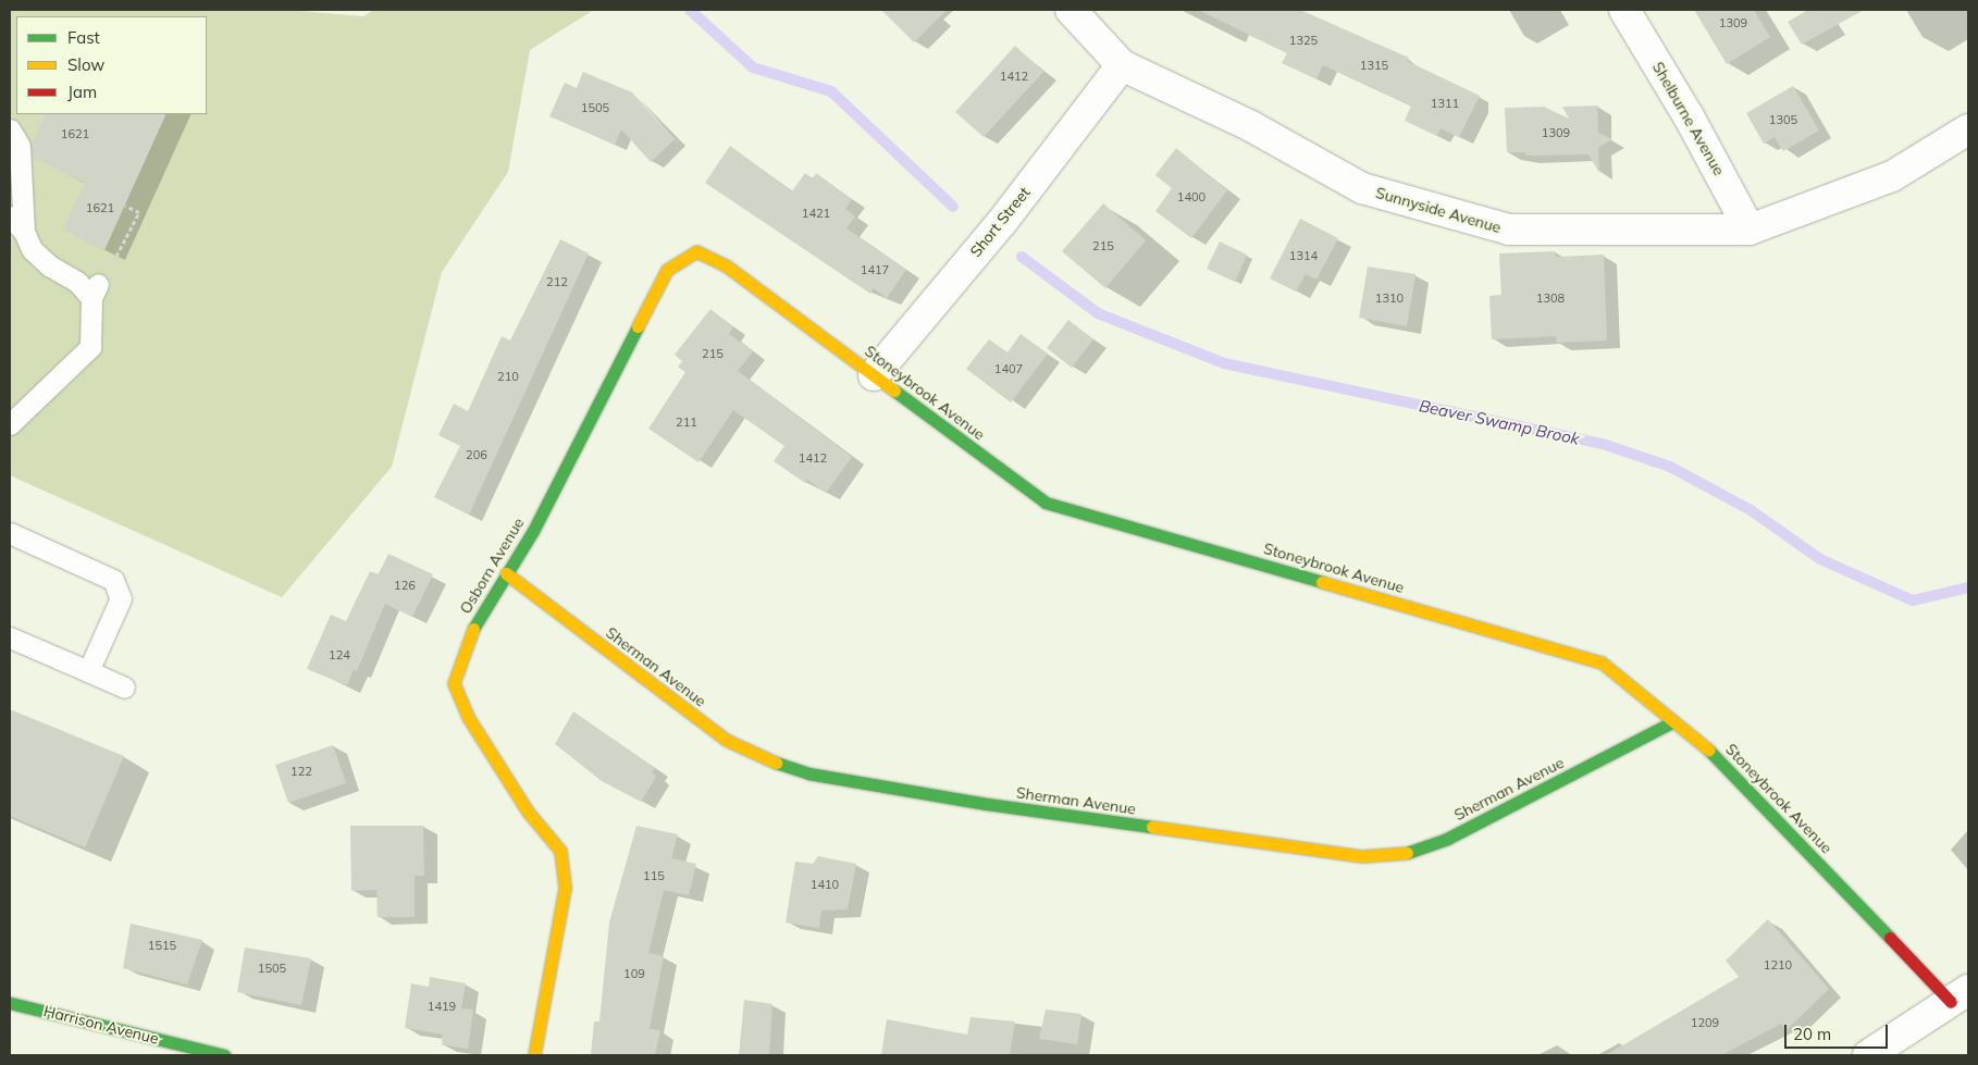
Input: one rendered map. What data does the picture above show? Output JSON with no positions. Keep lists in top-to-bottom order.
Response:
{
  "streets": {
    "street": [
      "Shelburne Avenue",
      "Sunnyside Avenue",
      "Short Street",
      "Stoneybrook Avenue",
      "Osborn Avenue",
      "Sherman Avenue",
      "Harrison Avenue"
    ]
  },
  "crossings": [
    ["Shelburne Avenue", "Sunnyside Avenue"],
    ["Sunnyside Avenue", "Short Street"],
    ["Short Street", "Stoneybrook Avenue"],
    ["Stoneybrook Avenue", "Osborn Avenue"],
    ["Stoneybrook Avenue", "Sherman Avenue"],
    ["Osborn Avenue", "Sherman Avenue"]
  ],
  "water": ["Beaver Swamp Brook"],
  "house_numbers": [
    "1309",
    "1325",
    "1315",
    "1412",
    "1311",
    "1505",
    "1305",
    "1309",
    "1621",
    "1400",
    "1621",
    "1421",
    "215",
    "1314",
    "1417",
    "212",
    "1310",
    "1308",
    "215",
    "1407",
    "210",
    "211",
    "206",
    "1412",
    "126",
    "124",
    "122",
    "115",
    "1410",
    "1515",
    "1210",
    "1505",
    "109",
    "1419",
    "1209"
  ],
  "legend": ["Fast", "Slow", "Jam"],
  "scale_bar": "20 m"
}
